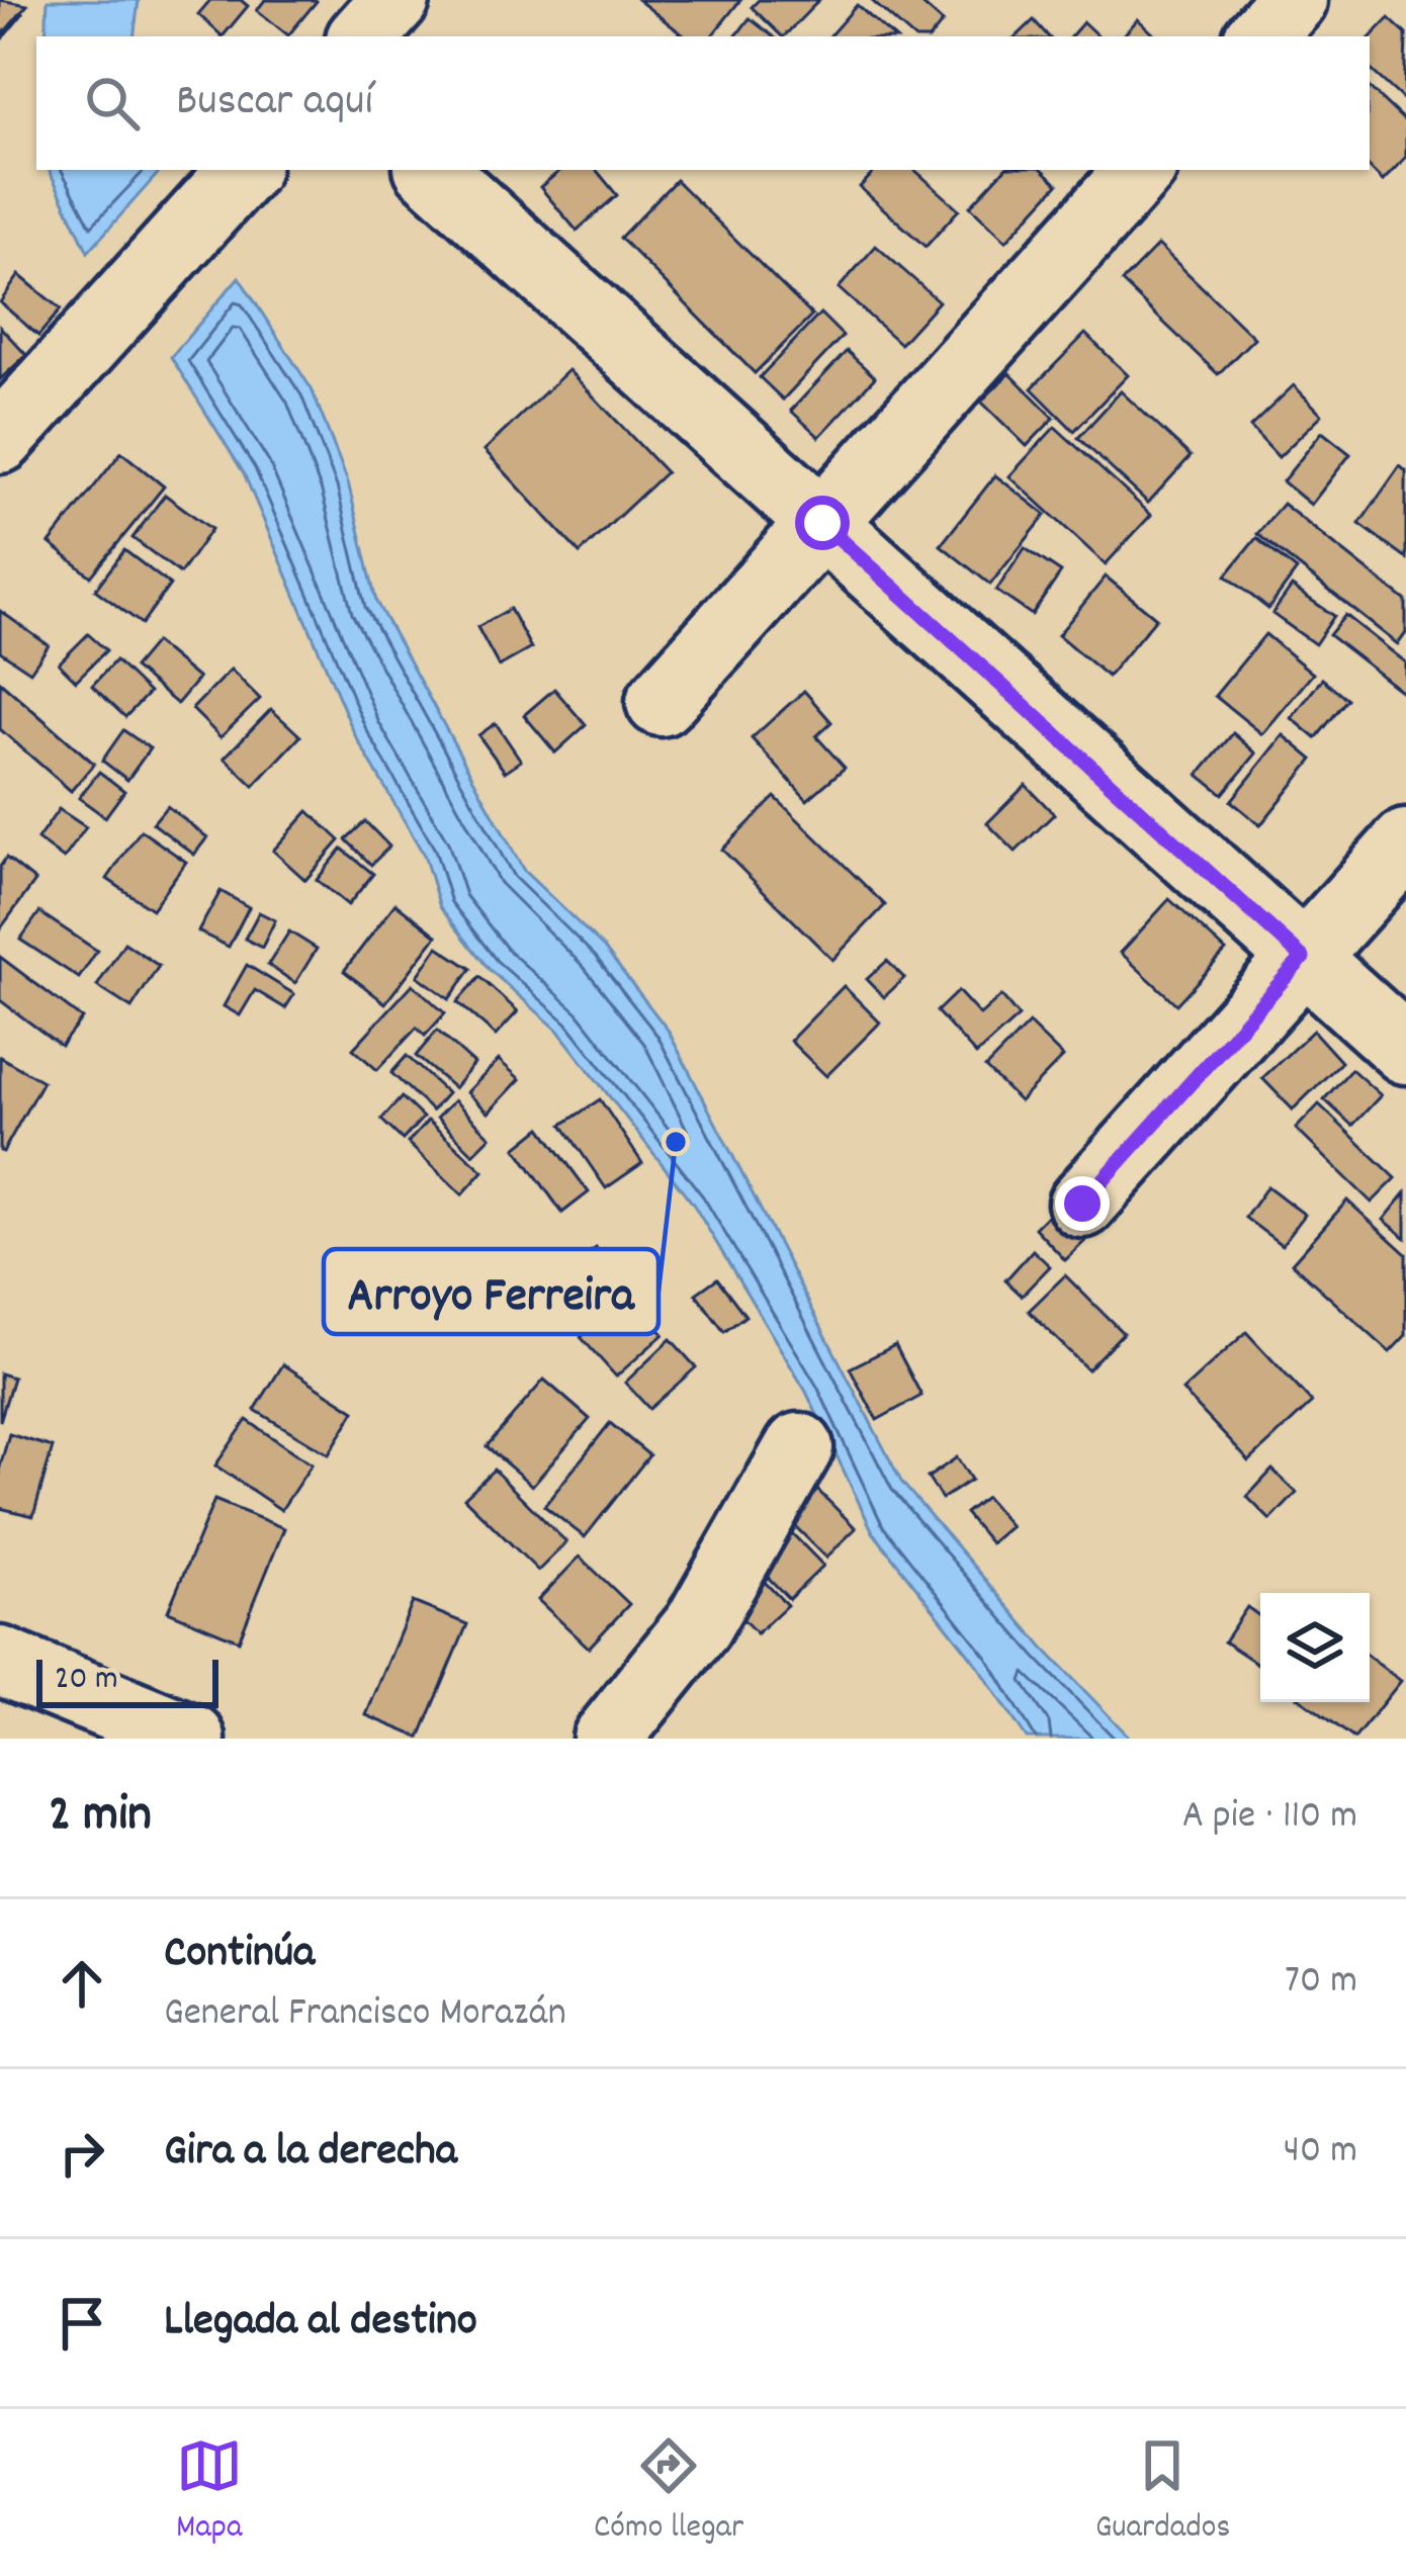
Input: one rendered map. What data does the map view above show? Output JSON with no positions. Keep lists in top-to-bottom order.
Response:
{
  "places": ["Arroyo Ferreira"],
  "scale_bar": "20 m",
  "page": {
    "search": "Buscar aquí",
    "scale": "20 m",
    "heading": ["2 min", "A pie · 110 m"],
    "list": [
      ["Continúa", "General Francisco Morazán", "70 m"],
      ["Gira a la derecha", "40 m"],
      "Llegada al destino"
    ],
    "nav": ["Mapa", "Cómo llegar", "Guardados"]
  }
}
